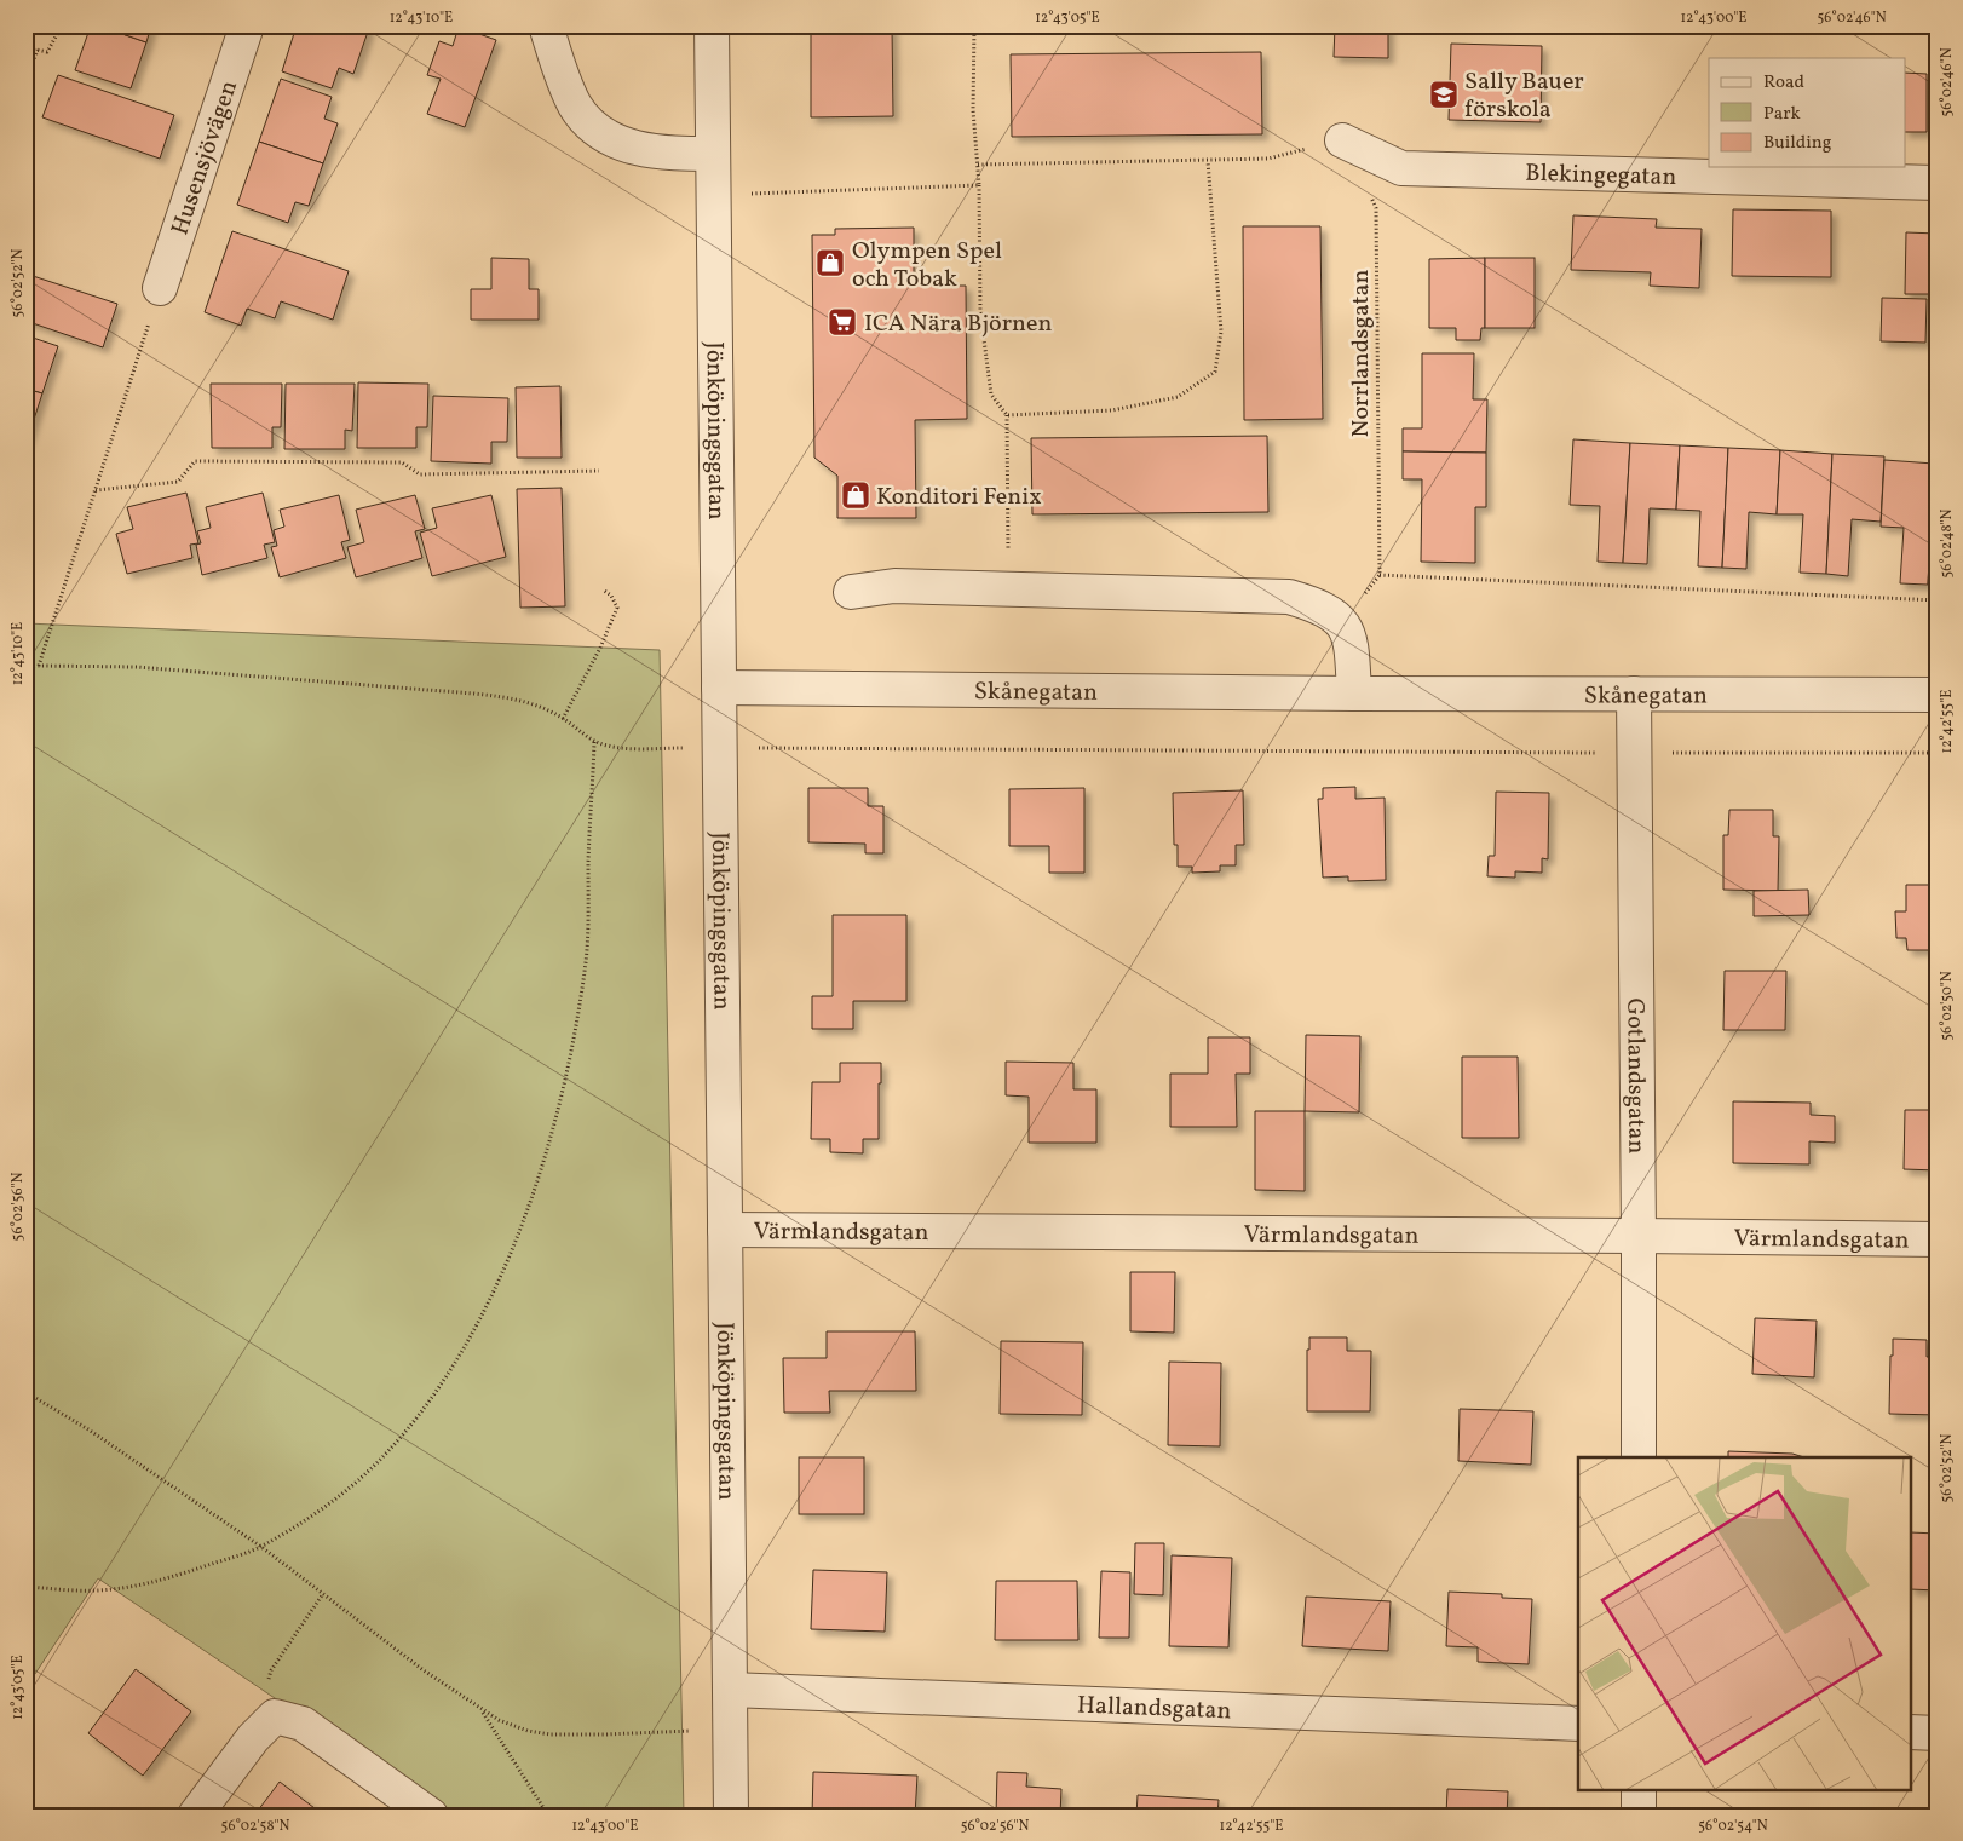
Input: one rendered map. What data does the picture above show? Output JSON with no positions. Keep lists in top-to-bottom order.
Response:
{
  "streets": {
    "street": [
      "Husensjövägen",
      "Blekingegatan",
      "Jönköpingsgatan",
      "Skånegatan",
      "Gotlandsgatan",
      "Värmlandsgatan",
      "Hallandsgatan"
    ],
    "path": ["Norrlandsgatan"]
  },
  "crossings": [
    ["Blekingegatan", "Norrlandsgatan"],
    ["Jönköpingsgatan", "Skånegatan"],
    ["Jönköpingsgatan", "Värmlandsgatan"],
    ["Jönköpingsgatan", "Hallandsgatan"],
    ["Skånegatan", "Gotlandsgatan"],
    ["Gotlandsgatan", "Värmlandsgatan"]
  ],
  "places": {
    "school or university": ["Sally Bauer förskola"],
    "shop": ["Olympen Spel och Tobak", "Konditori Fenix"],
    "supermarket": ["ICA Nära Björnen"]
  },
  "legend": ["Road", "Park", "Building"],
  "coordinates": [
    "12°43'10\"E",
    "12°43'05\"E",
    "12°43'00\"E",
    "56°02'46\"N",
    "56°02'52\"N",
    "56°02'48\"N",
    "12°42'55\"E",
    "56°02'50\"N",
    "56°02'56\"N",
    "56°02'58\"N",
    "56°02'54\"N"
  ]
}
